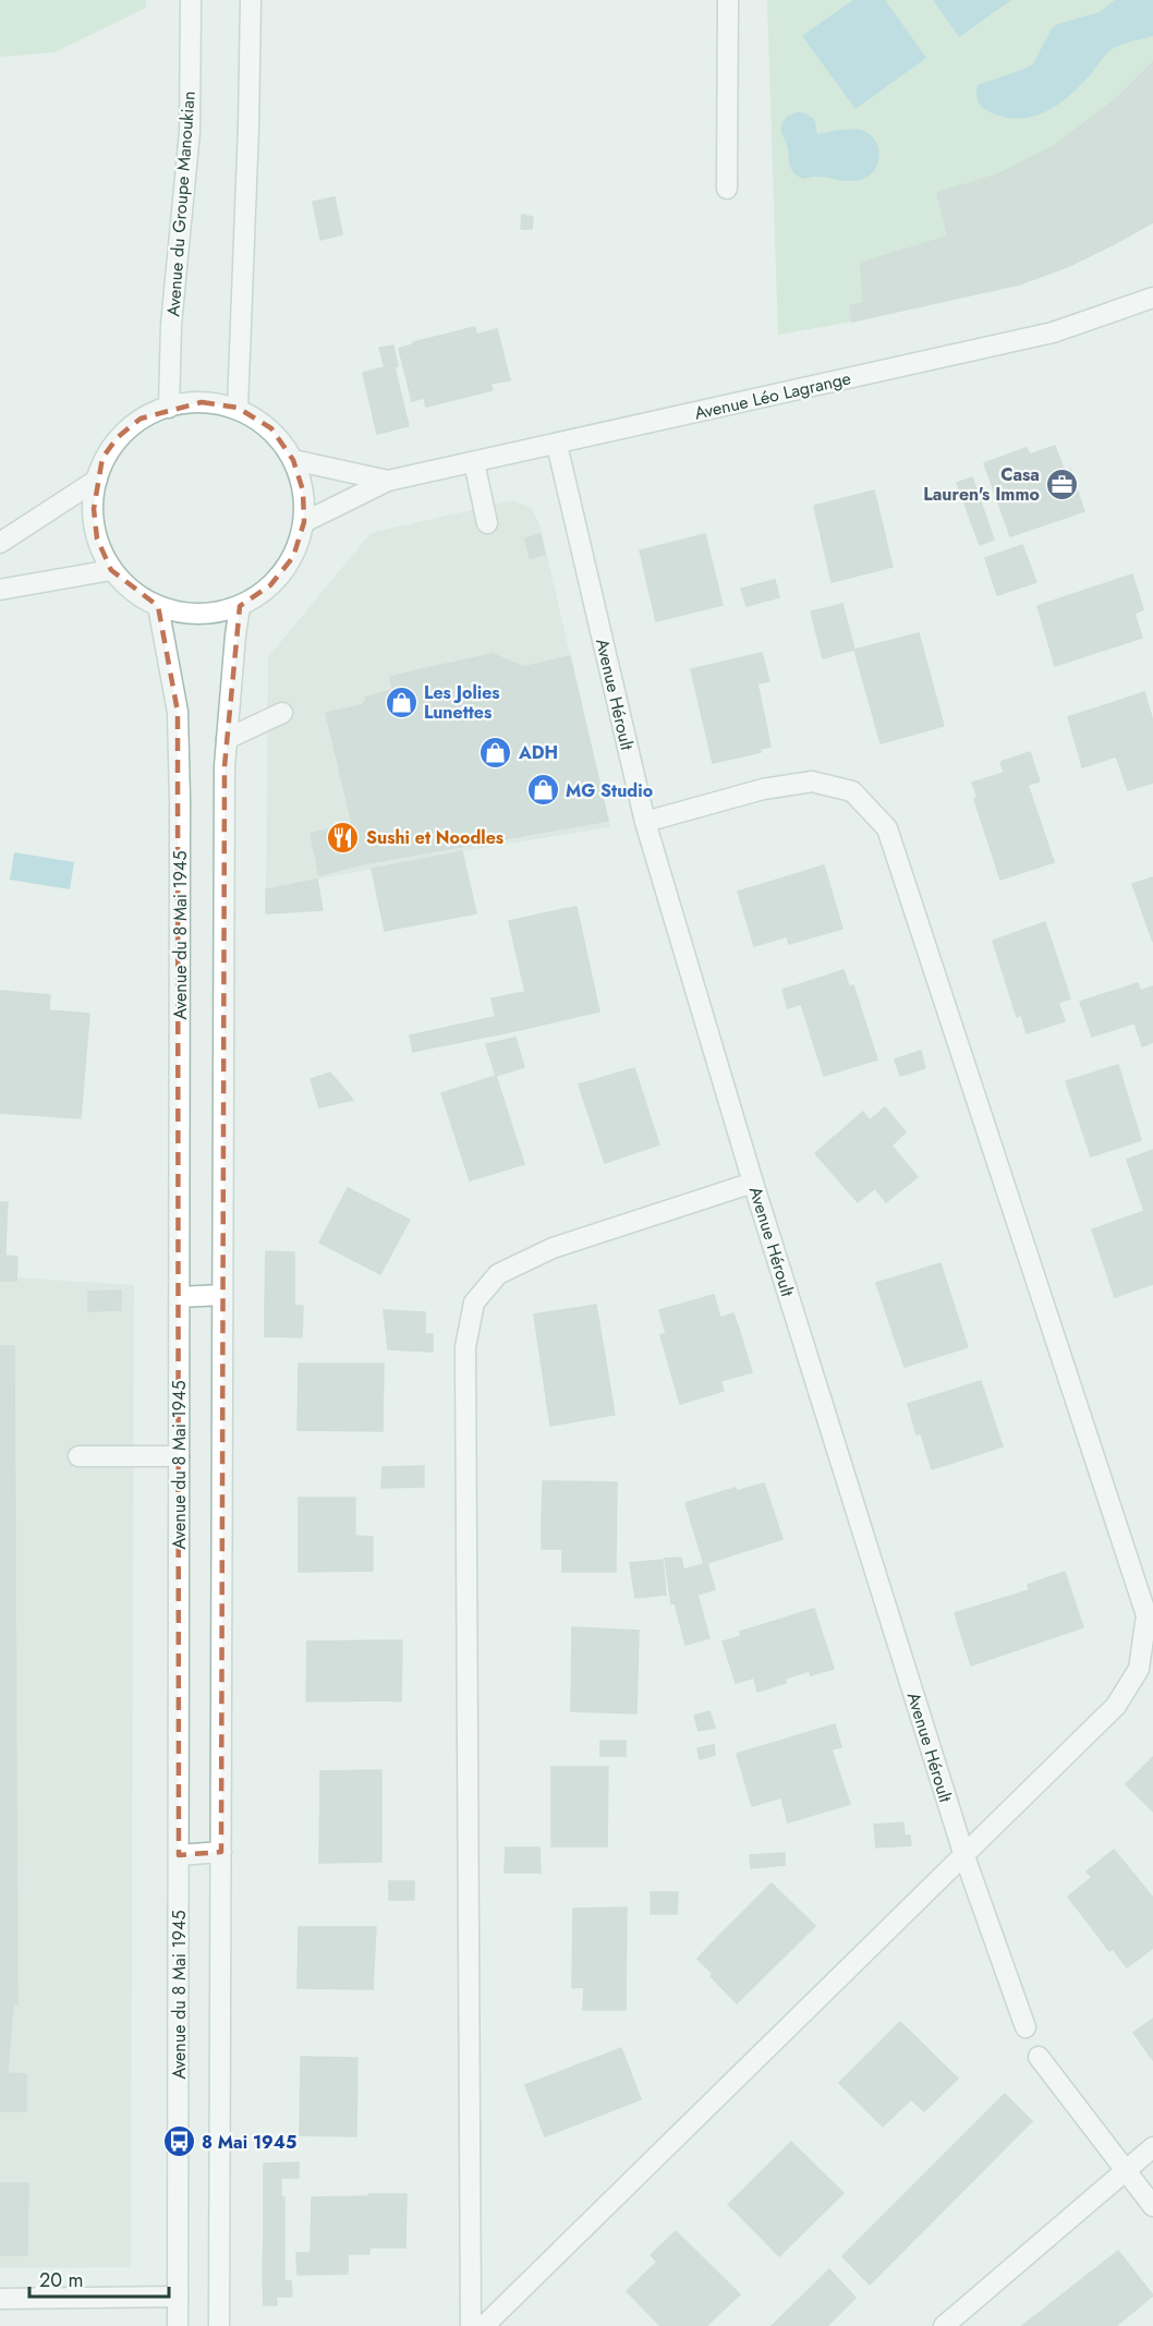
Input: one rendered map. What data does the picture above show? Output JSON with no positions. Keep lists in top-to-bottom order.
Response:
{
  "streets": {
    "street": [
      "Avenue du Groupe Manoukian",
      "Avenue Léo Lagrange",
      "Avenue Héroult",
      "Avenue du 8 Mai 1945"
    ]
  },
  "crossings": [
    ["Avenue du Groupe Manoukian", "Avenue Léo Lagrange"],
    ["Avenue du Groupe Manoukian", "Avenue du 8 Mai 1945"],
    ["Avenue Léo Lagrange", "Avenue Héroult"],
    ["Avenue Léo Lagrange", "Avenue du 8 Mai 1945"]
  ],
  "places": {
    "office": ["Casa Lauren's Immo"],
    "shop": ["Les Jolies Lunettes", "ADH", "MG Studio"],
    "restaurant": ["Sushi et Noodles"],
    "bus stop": ["8 Mai 1945"]
  },
  "scale_bar": "20 m"
}
